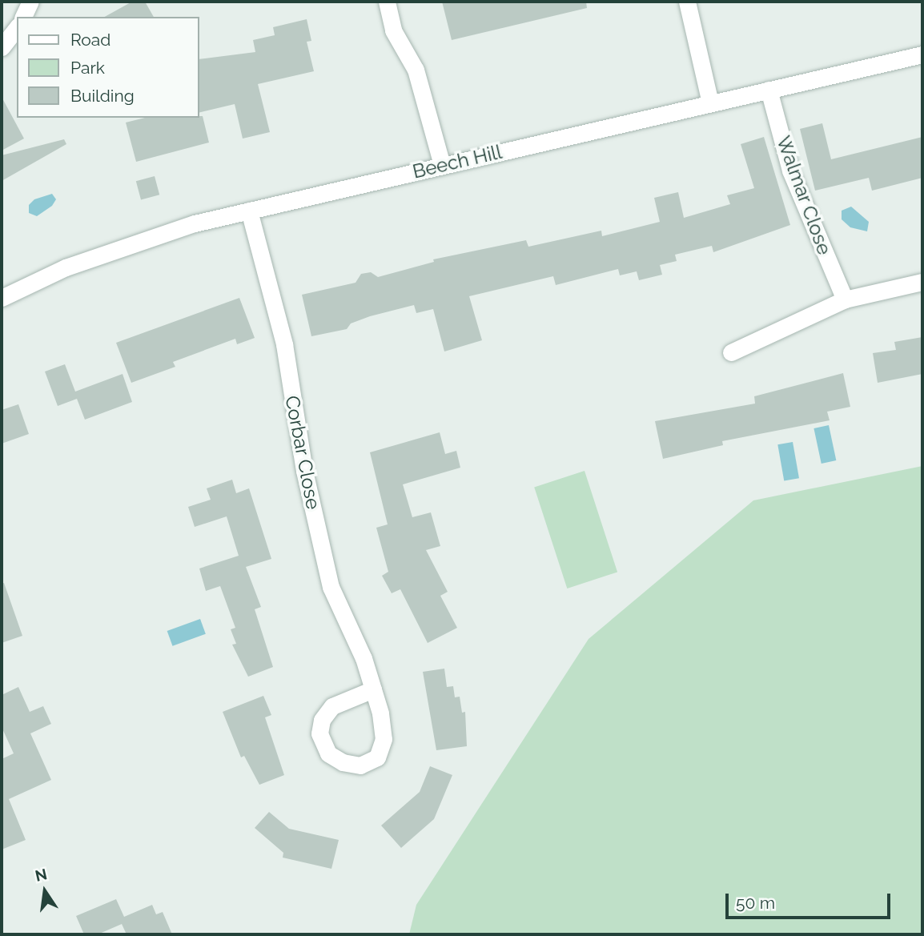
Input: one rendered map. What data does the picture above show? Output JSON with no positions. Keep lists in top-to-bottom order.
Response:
{
  "streets": {
    "street": ["Beech Hill", "Walmar Close", "Corbar Close"]
  },
  "crossings": [
    ["Beech Hill", "Walmar Close"],
    ["Beech Hill", "Corbar Close"]
  ],
  "legend": ["Road", "Park", "Building"],
  "scale_bar": "50 m",
  "north": "top"
}
